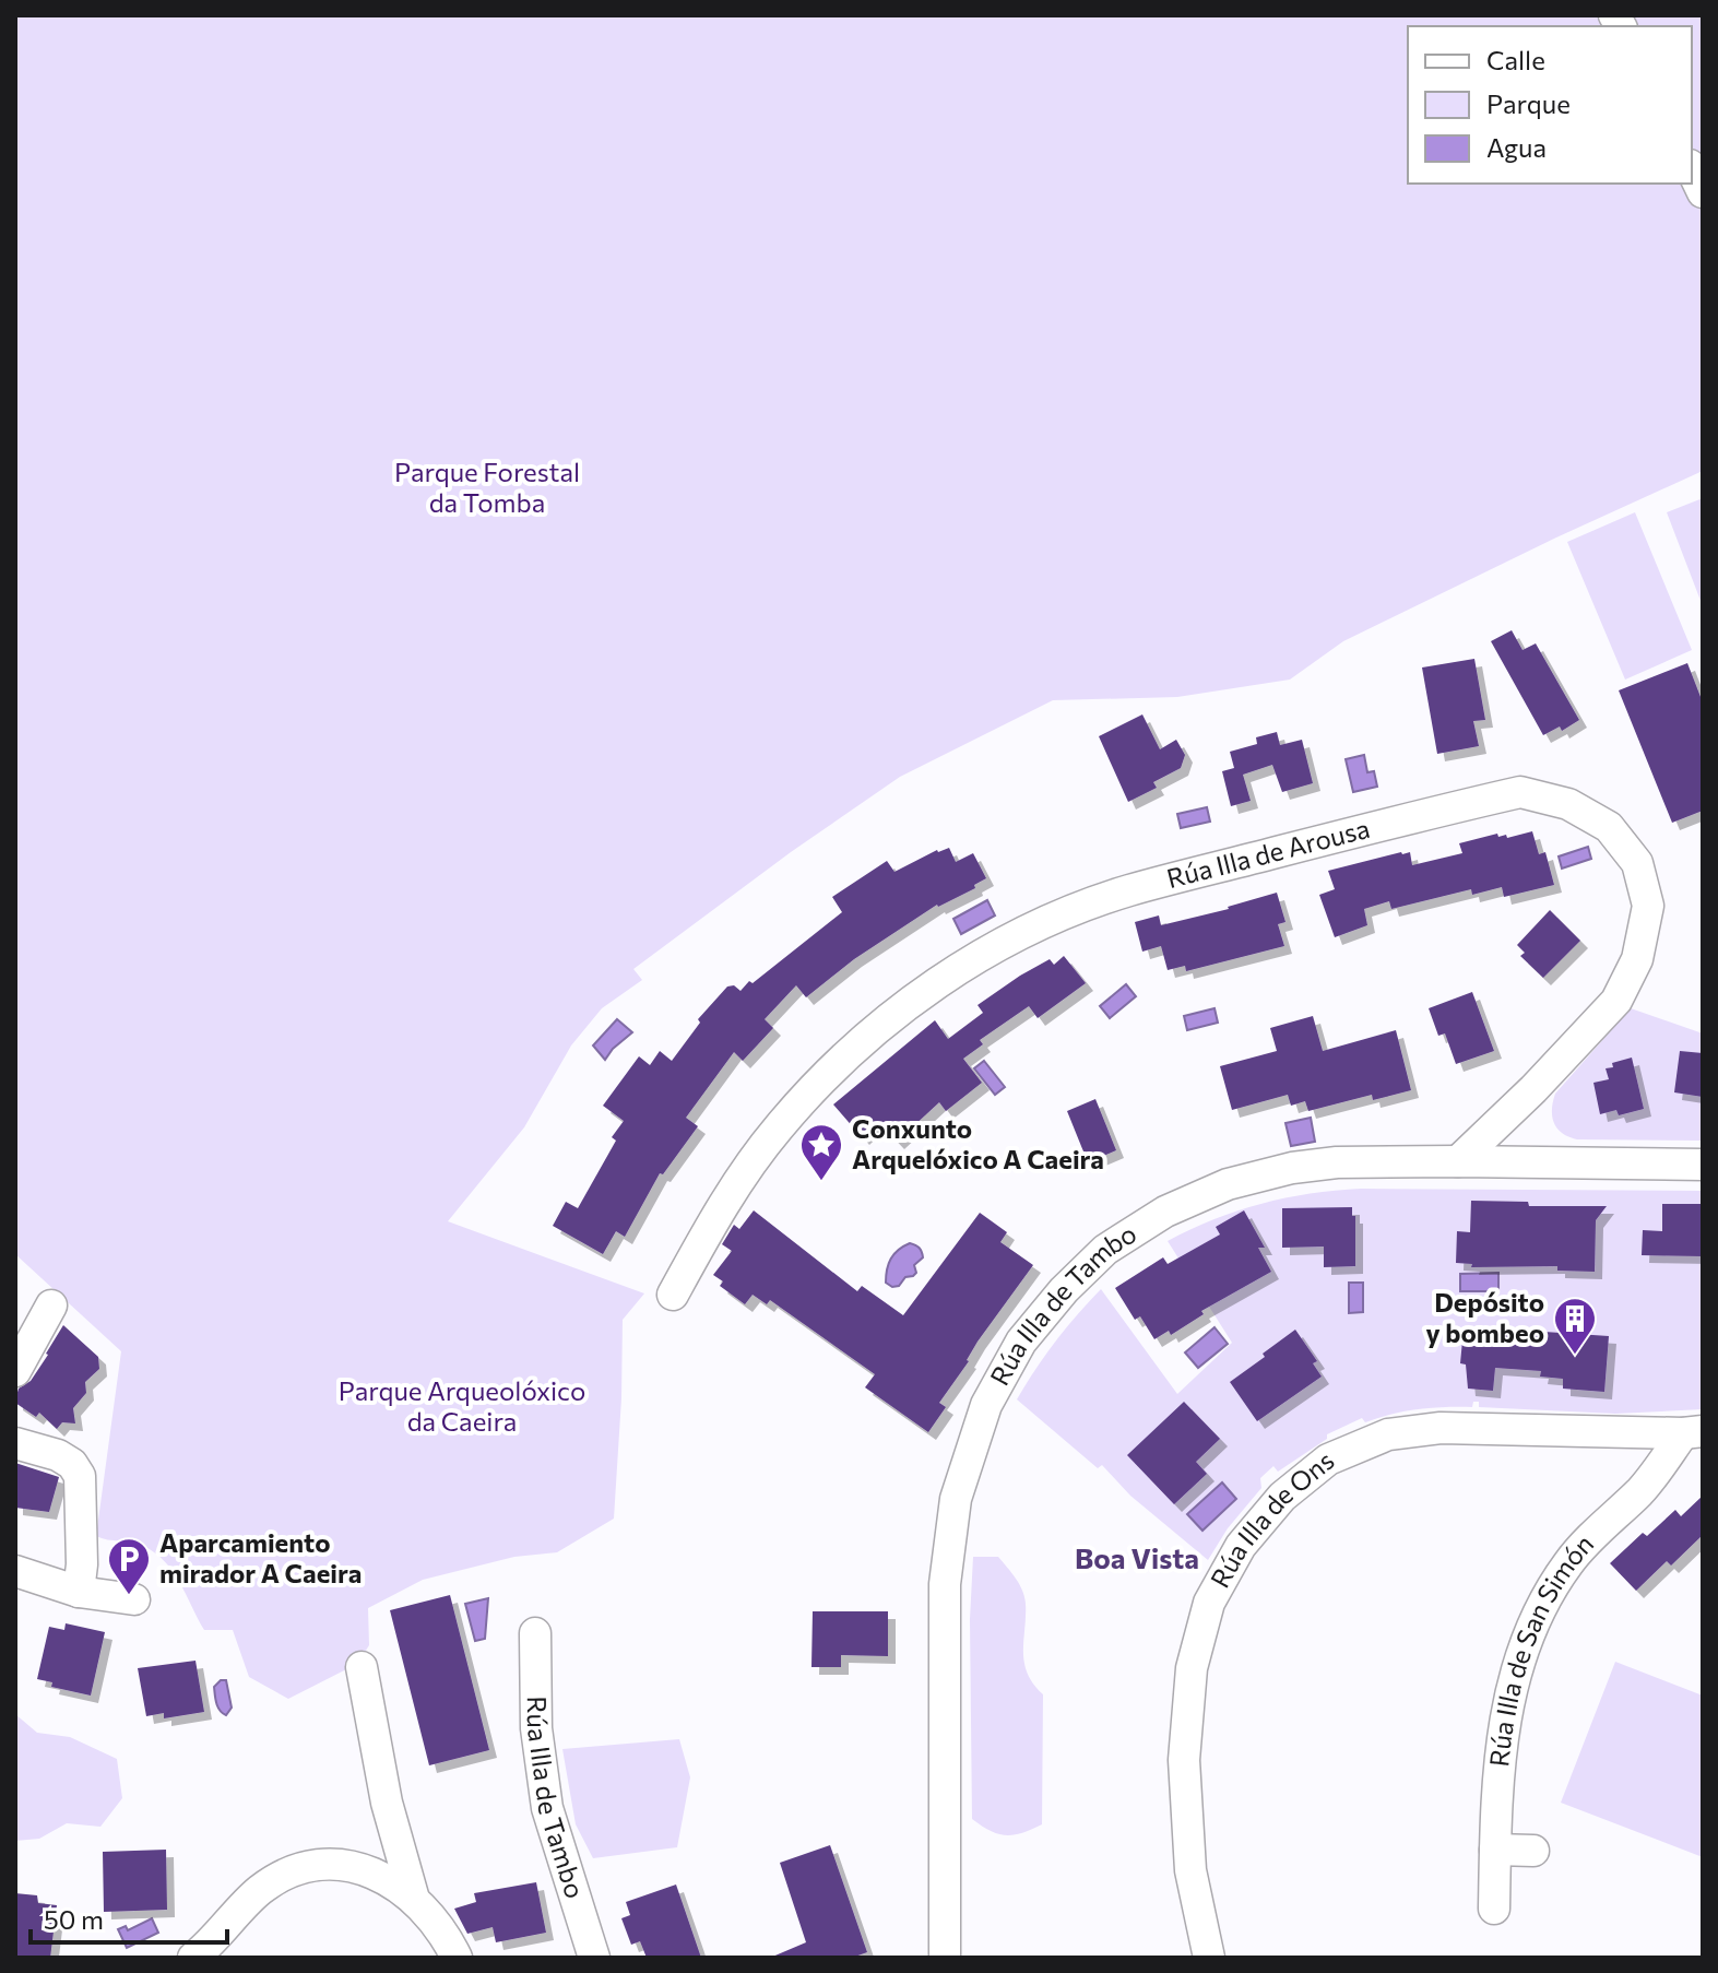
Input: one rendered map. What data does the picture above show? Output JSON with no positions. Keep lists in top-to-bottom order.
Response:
{
  "streets": {
    "street": [
      "Rúa Illa de Arousa",
      "Rúa Illa de Tambo",
      "Rúa Illa de Ons",
      "Rúa Illa de San Simón"
    ]
  },
  "crossings": [
    ["Rúa Illa de Arousa", "Rúa Illa de Tambo"],
    ["Rúa Illa de Ons", "Rúa Illa de San Simón"]
  ],
  "districts": ["Boa Vista"],
  "parks": ["Parque Forestal da Tomba", "Parque Arqueolóxico da Caeira"],
  "places": {
    "place": ["Conxunto Arquelóxico A Caeira"],
    "building": ["Depósito y bombeo"],
    "parking": ["Aparcamiento mirador A Caeira"]
  },
  "legend": ["Calle", "Parque", "Agua"],
  "scale_bar": "50 m"
}
